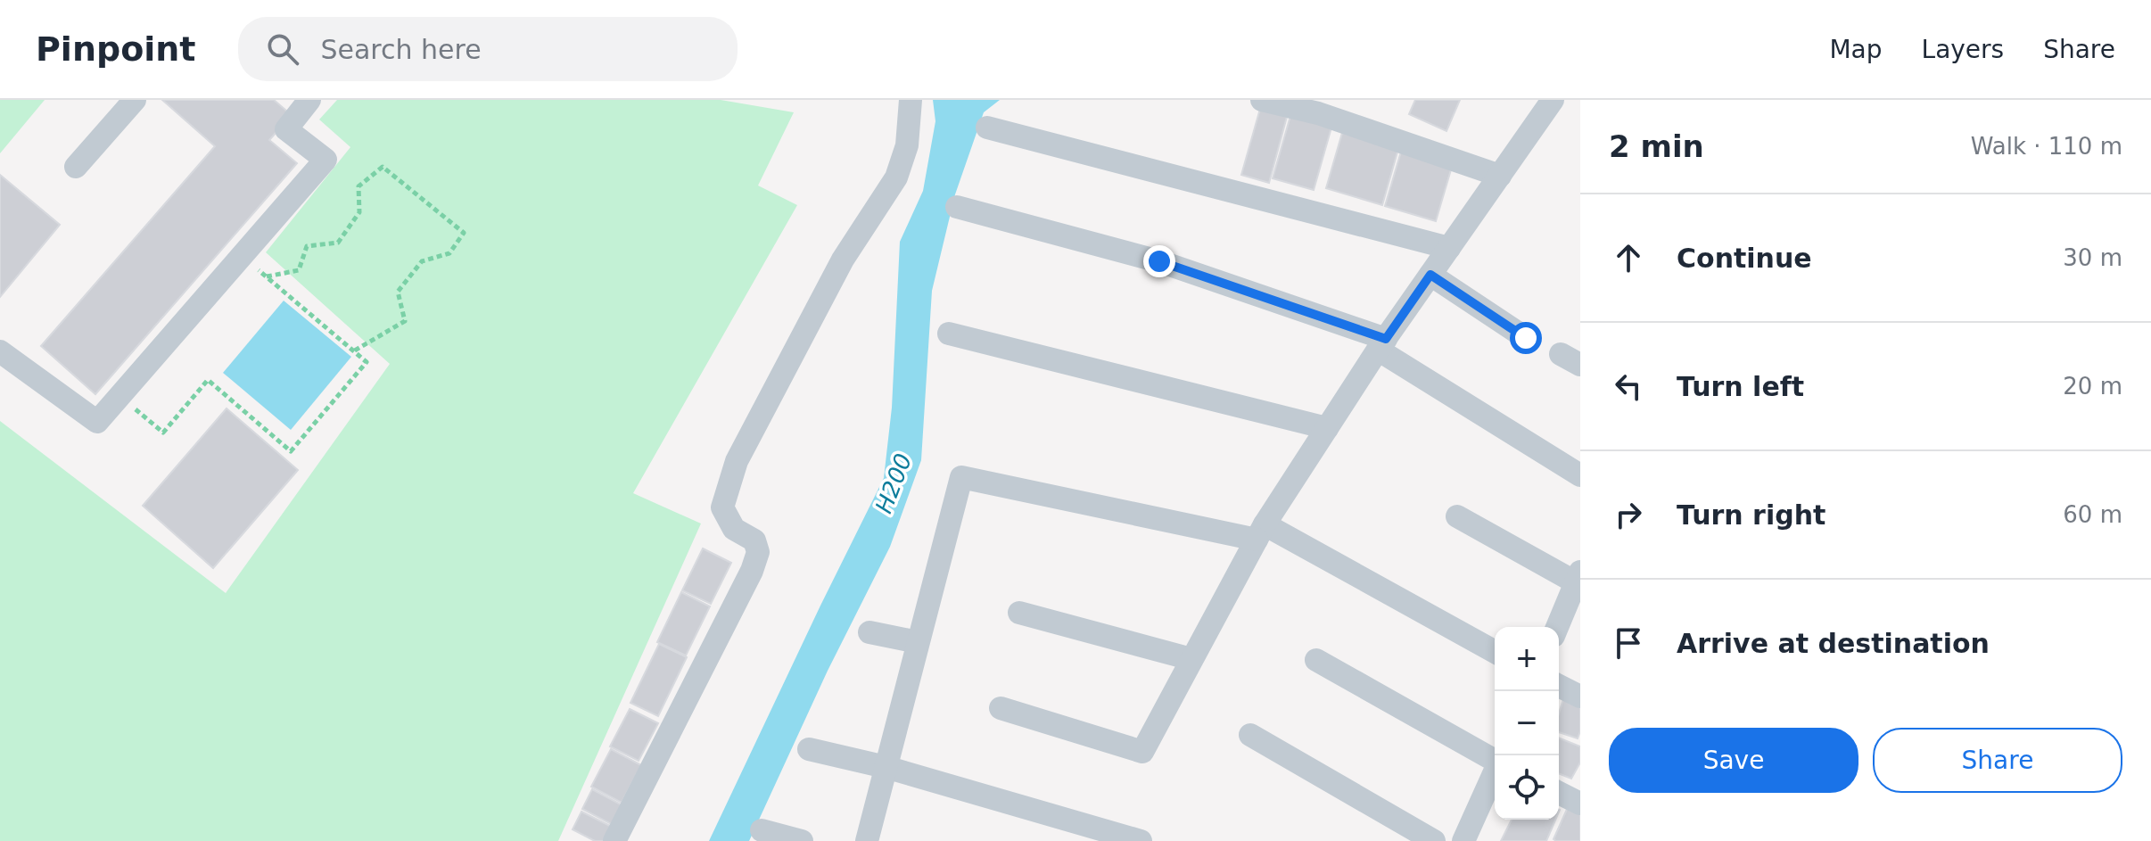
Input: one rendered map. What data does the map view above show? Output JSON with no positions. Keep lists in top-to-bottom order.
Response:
{
  "water": ["H200"],
  "page": {
    "header": "Pinpoint",
    "search": "Search here",
    "nav": ["Map", "Layers", "Share"],
    "heading": ["2 min", "Walk · 110 m"],
    "list": [
      ["Continue", "30 m"],
      ["Turn left", "20 m"],
      ["Turn right", "60 m"],
      "Arrive at destination"
    ],
    "map_buttons": ["+", "−"],
    "buttons": ["Save", "Share"]
  }
}
